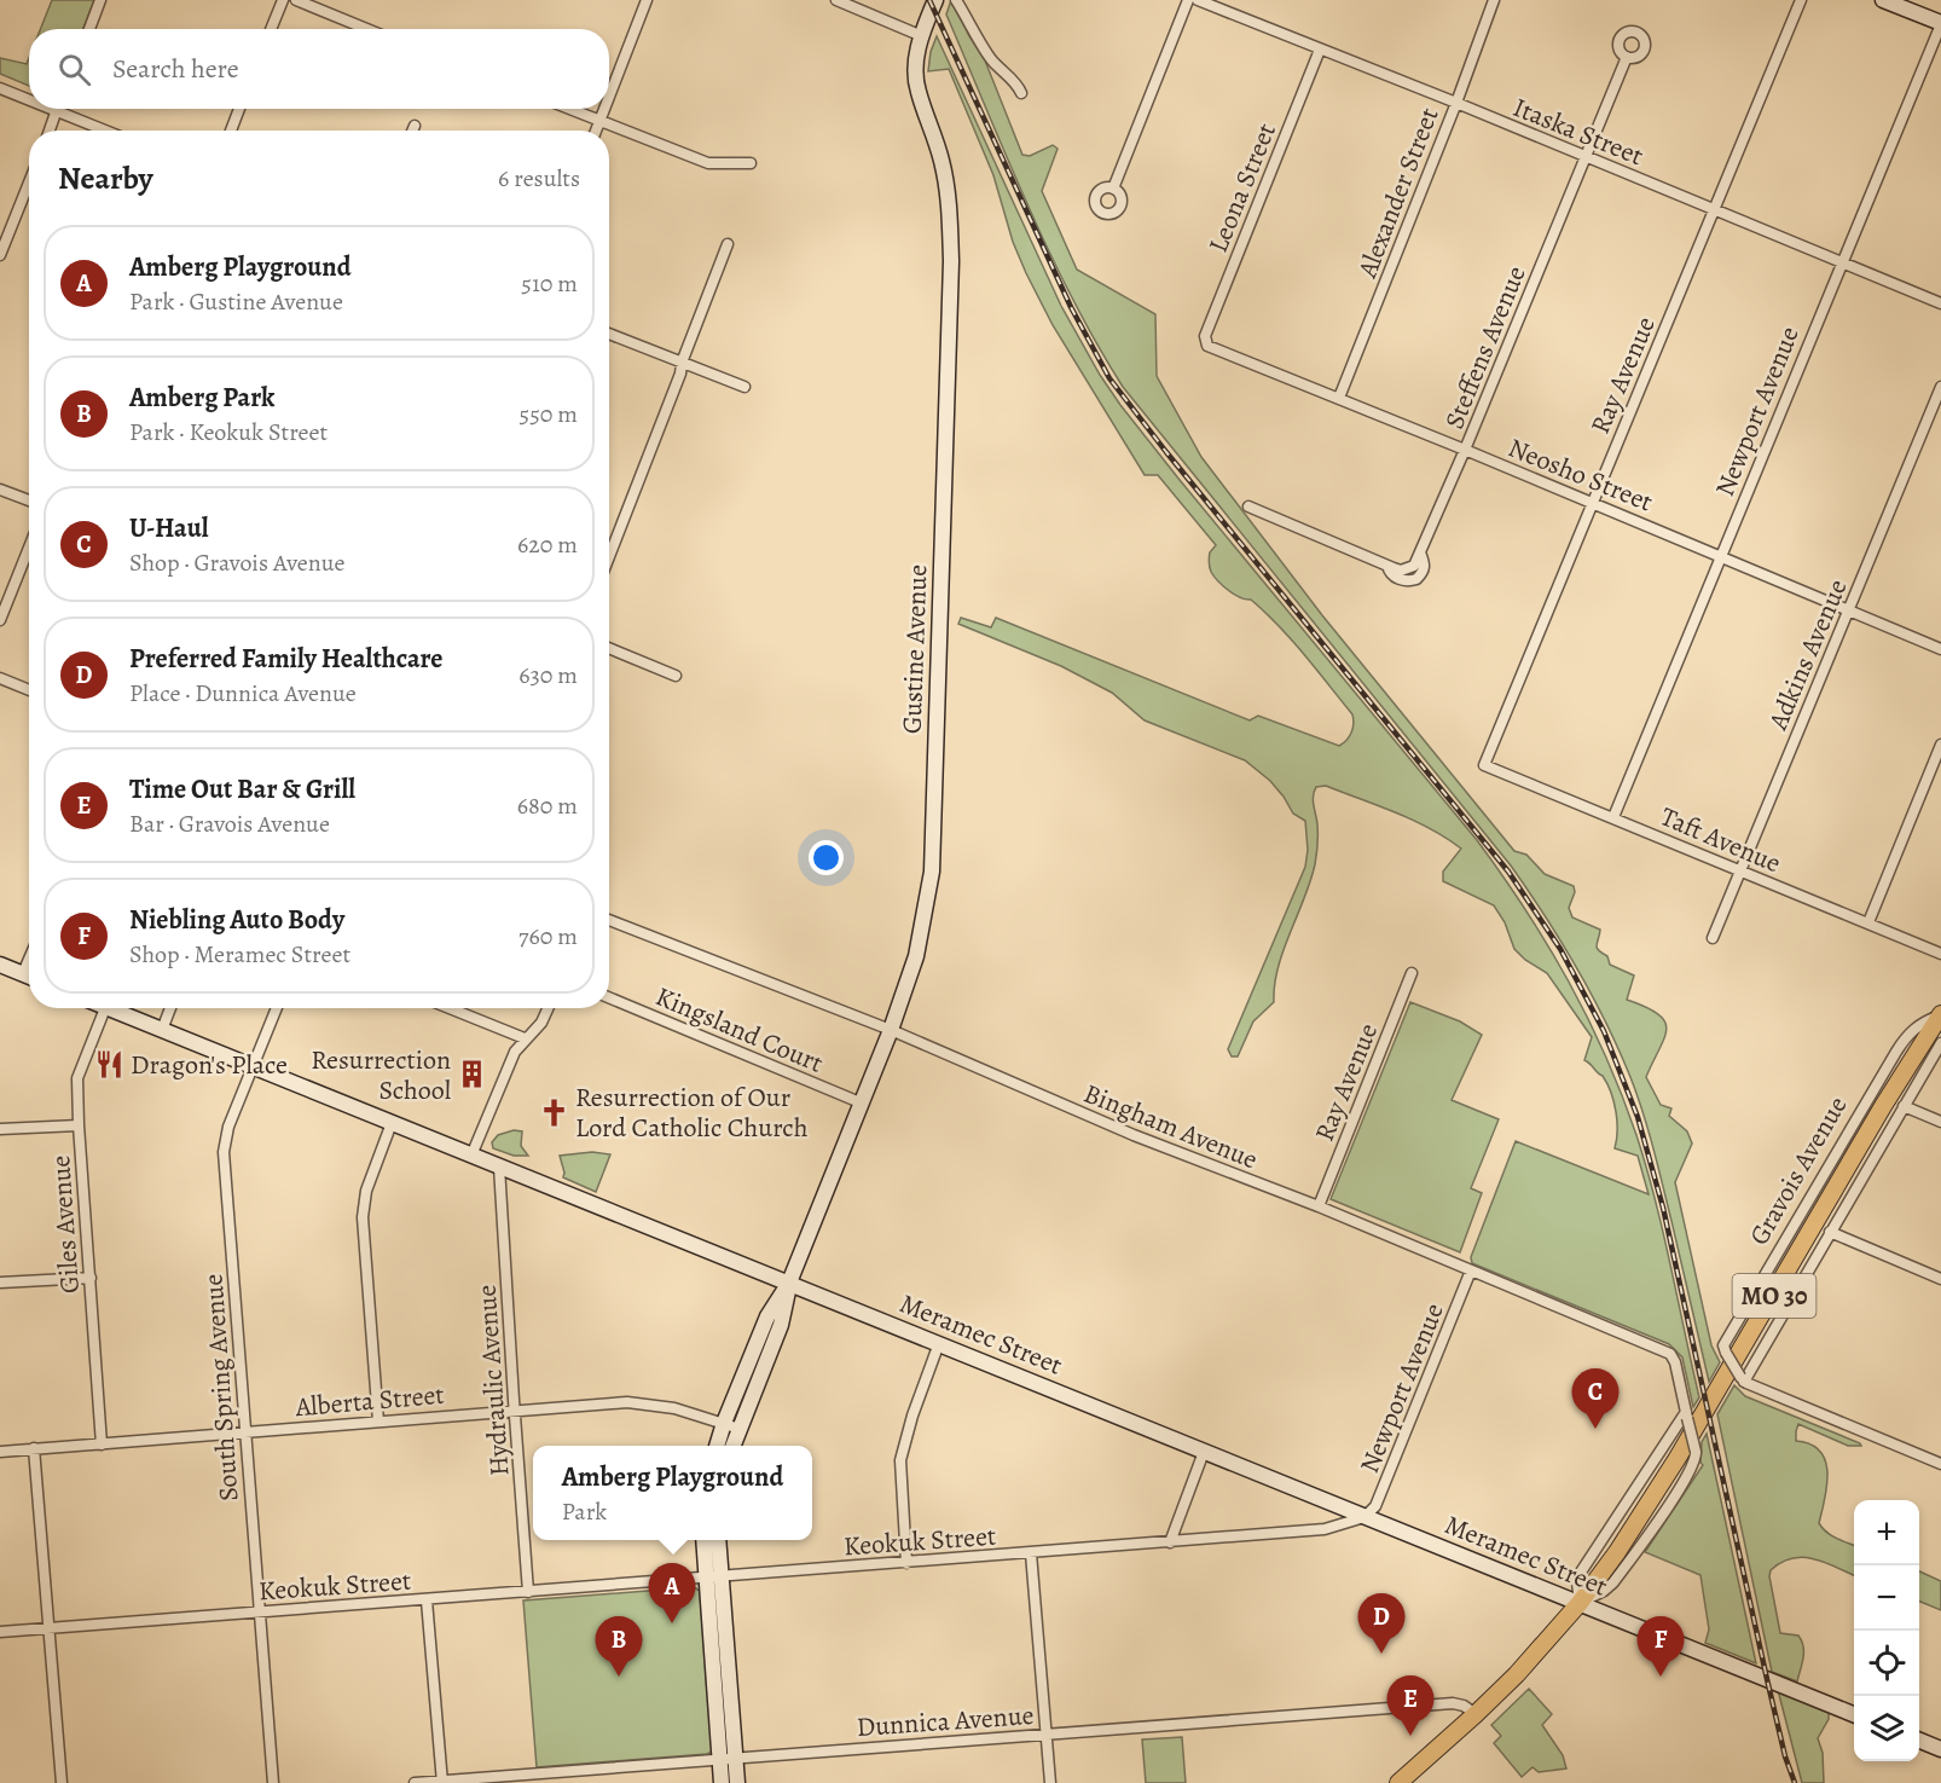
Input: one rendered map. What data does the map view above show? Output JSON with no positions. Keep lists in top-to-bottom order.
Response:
{
  "streets": {
    "main road": ["Gravois Avenue", "MO 30"],
    "street": [
      "Itaska Street",
      "Leona Street",
      "Alexander Street",
      "Steffens Avenue",
      "Ray Avenue",
      "Newport Avenue",
      "Neosho Street",
      "Gustine Avenue",
      "Adkins Avenue",
      "Taft Avenue",
      "Kingsland Court",
      "Bingham Avenue",
      "Giles Avenue",
      "Meramec Street",
      "Hydraulic Avenue",
      "South Spring Avenue",
      "Alberta Street",
      "Keokuk Street",
      "Dunnica Avenue"
    ]
  },
  "crossings": [
    ["Itaska Street", "Leona Street"],
    ["Itaska Street", "Alexander Street"],
    ["Itaska Street", "Steffens Avenue"],
    ["Itaska Street", "Ray Avenue"],
    ["Itaska Street", "Newport Avenue"],
    ["Leona Street", "Neosho Street"],
    ["Alexander Street", "Neosho Street"],
    ["Steffens Avenue", "Neosho Street"],
    ["Ray Avenue", "Neosho Street"],
    ["Ray Avenue", "Taft Avenue"],
    ["Ray Avenue", "Bingham Avenue"],
    ["Newport Avenue", "Neosho Street"],
    ["Newport Avenue", "Taft Avenue"],
    ["Newport Avenue", "Bingham Avenue"],
    ["Newport Avenue", "Meramec Street"],
    ["Newport Avenue", "Keokuk Street"],
    ["Neosho Street", "Adkins Avenue"],
    ["Gustine Avenue", "Kingsland Court"],
    ["Gustine Avenue", "Bingham Avenue"],
    ["Gustine Avenue", "Meramec Street"],
    ["Gustine Avenue", "Alberta Street"],
    ["Adkins Avenue", "Taft Avenue"],
    ["Bingham Avenue", "Gravois Avenue"],
    ["Gravois Avenue", "Meramec Street"],
    ["Gravois Avenue", "Dunnica Avenue"],
    ["Giles Avenue", "Meramec Street"],
    ["Giles Avenue", "Alberta Street"],
    ["Meramec Street", "Hydraulic Avenue"],
    ["Meramec Street", "South Spring Avenue"],
    ["Meramec Street", "Keokuk Street"],
    ["Hydraulic Avenue", "Alberta Street"],
    ["Hydraulic Avenue", "Keokuk Street"],
    ["South Spring Avenue", "Alberta Street"],
    ["South Spring Avenue", "Keokuk Street"]
  ],
  "places": {
    "restaurant": ["Dragon's Place"],
    "building": ["Resurrection School"],
    "church": ["Resurrection of Our Lord Catholic Church"]
  },
  "page": {
    "search": "Search here",
    "heading": ["Nearby", "6 results"],
    "list": [
      {
        "mark": "A",
        "name": "Amberg Playground",
        "note": "Park · Gustine Avenue",
        "value": "510 m"
      },
      {
        "mark": "B",
        "name": "Amberg Park",
        "note": "Park · Keokuk Street",
        "value": "550 m"
      },
      {
        "mark": "C",
        "name": "U-Haul",
        "note": "Shop · Gravois Avenue",
        "value": "620 m"
      },
      {
        "mark": "D",
        "name": "Preferred Family Healthcare",
        "note": "Place · Dunnica Avenue",
        "value": "630 m"
      },
      {
        "mark": "E",
        "name": "Time Out Bar & Grill",
        "note": "Bar · Gravois Avenue",
        "value": "680 m"
      },
      {
        "mark": "F",
        "name": "Niebling Auto Body",
        "note": "Shop · Meramec Street",
        "value": "760 m"
      }
    ],
    "pins": [
      "C",
      "A",
      "D",
      "B",
      "F",
      "E"
    ],
    "popup": ["Amberg Playground", "Park"],
    "map_buttons": ["+", "−"]
  }
}
